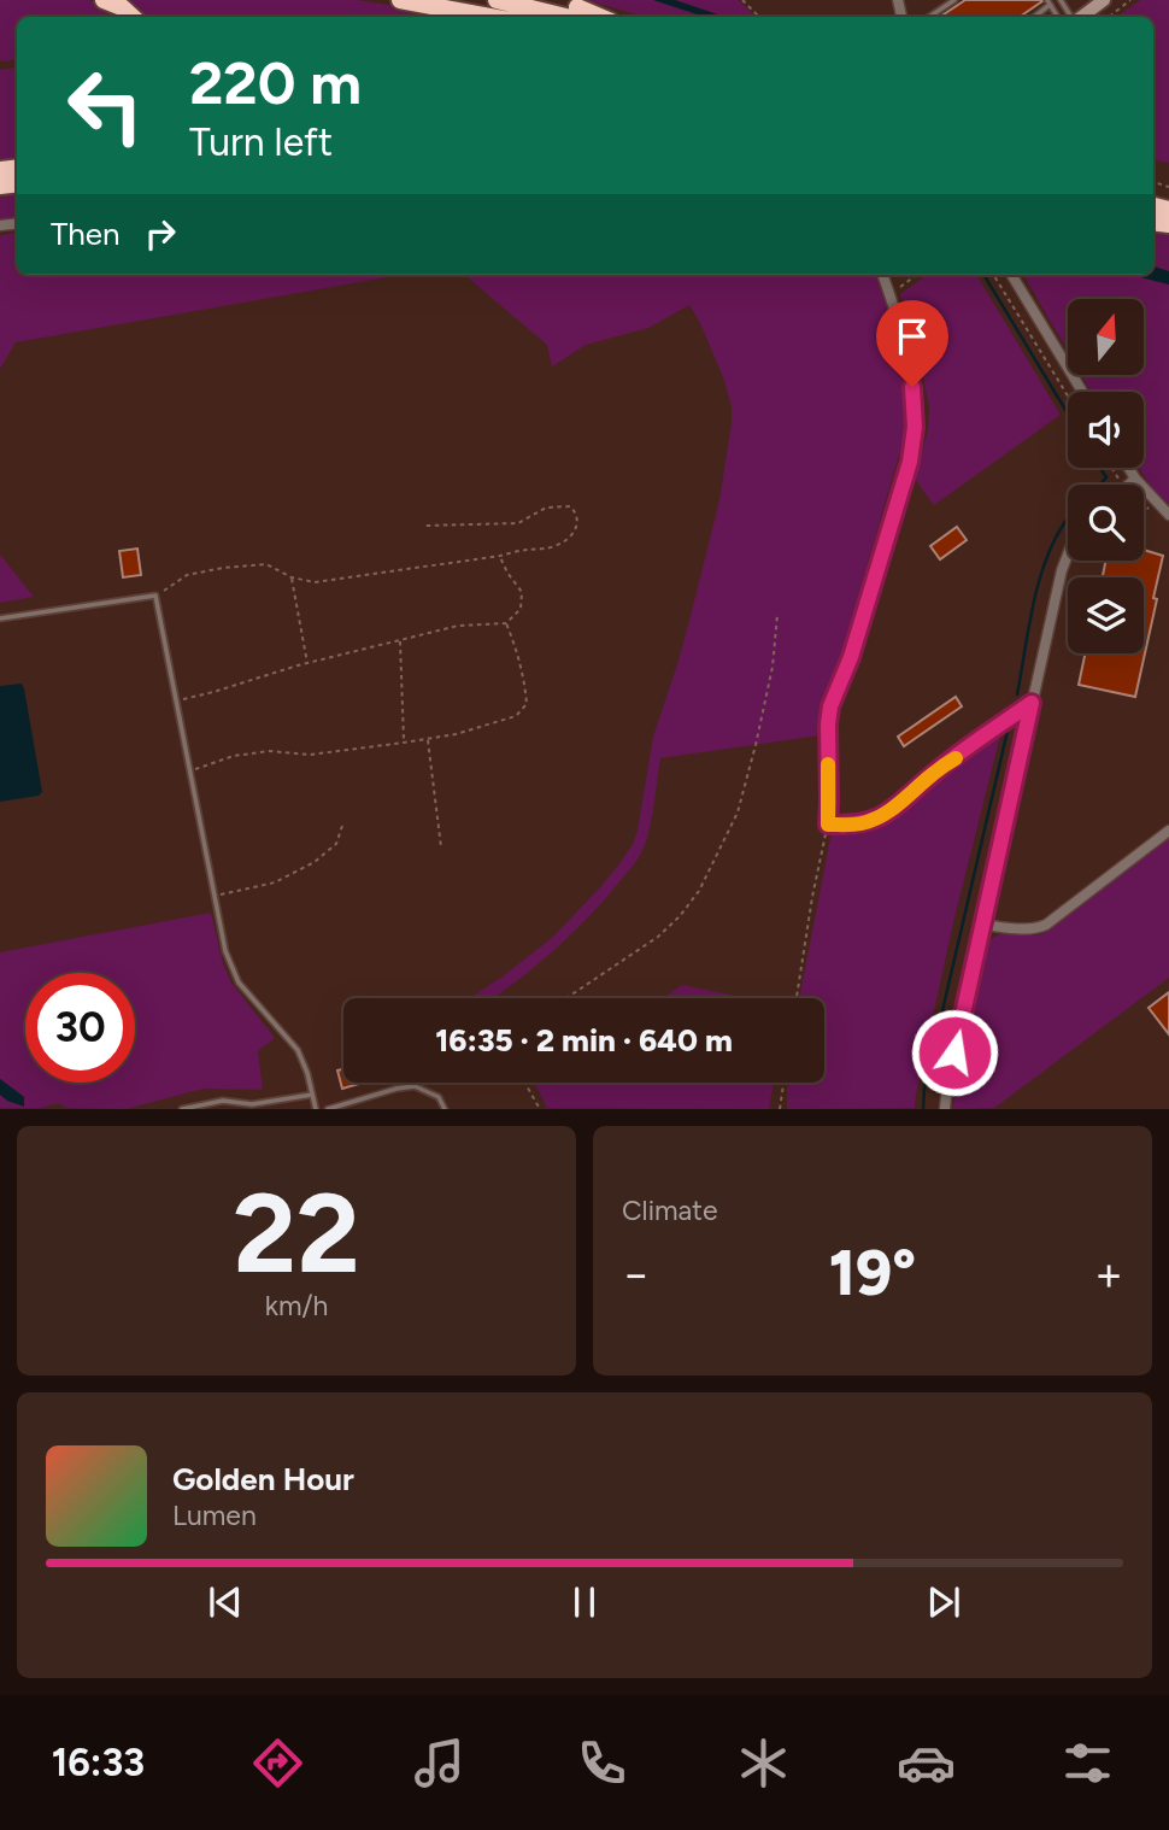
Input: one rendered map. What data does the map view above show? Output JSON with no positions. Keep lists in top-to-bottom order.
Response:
{
  "north": "top",
  "page": {
    "turn": ["220 m", "Turn left"],
    "then": "Then",
    "limit": "30",
    "trip": "16:35 · 2 min · 640 m",
    "tile": [
      ["22", "km/h"],
      "Climate"
    ],
    "heat": ["−", "19°", "+"],
    "song": ["Golden Hour", "Lumen"],
    "tabs": "16:33"
  }
}
